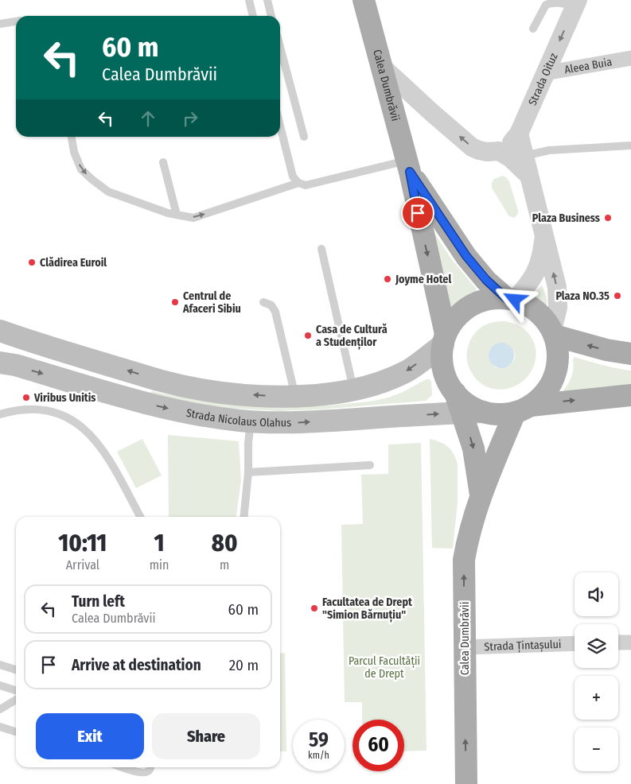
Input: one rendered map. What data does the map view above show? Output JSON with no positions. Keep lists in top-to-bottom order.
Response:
{
  "streets": {
    "main road": ["Calea Dumbrăvii", "Strada Nicolaus Olahus"],
    "street": ["Aleea Buia", "Strada Oituz", "Strada Țintașului"]
  },
  "crossings": [
    ["Aleea Buia", "Strada Oituz"],
    ["Calea Dumbrăvii", "Strada Nicolaus Olahus"],
    ["Calea Dumbrăvii", "Strada Țintașului"]
  ],
  "one_way": ["Strada Oituz"],
  "parks": ["Parcul Facultății de Drept"],
  "places": [
    "Plaza Business",
    "Clădirea Euroil",
    "Joyme Hotel",
    "Plaza NO.35",
    "Centrul de Afaceri Sibiu",
    "Casa de Cultură a Studenților",
    "Viribus Unitis",
    "Facultatea de Drept \"Simion Bărnuțiu\""
  ],
  "page": {
    "turn": ["60 m", "Calea Dumbrăvii"],
    "eta": [
      "10:11",
      "Arrival",
      "1",
      "min",
      "80",
      "m"
    ],
    "map_buttons": ["+", "−"],
    "list": [
      {
        "name": "Turn left",
        "note": "Calea Dumbrăvii",
        "value": "60 m"
      },
      {
        "name": "Arrive at destination",
        "value": "20 m"
      }
    ],
    "buttons": ["Exit", "Share"],
    "speed": "59 km/h",
    "limit": "60"
  }
}
